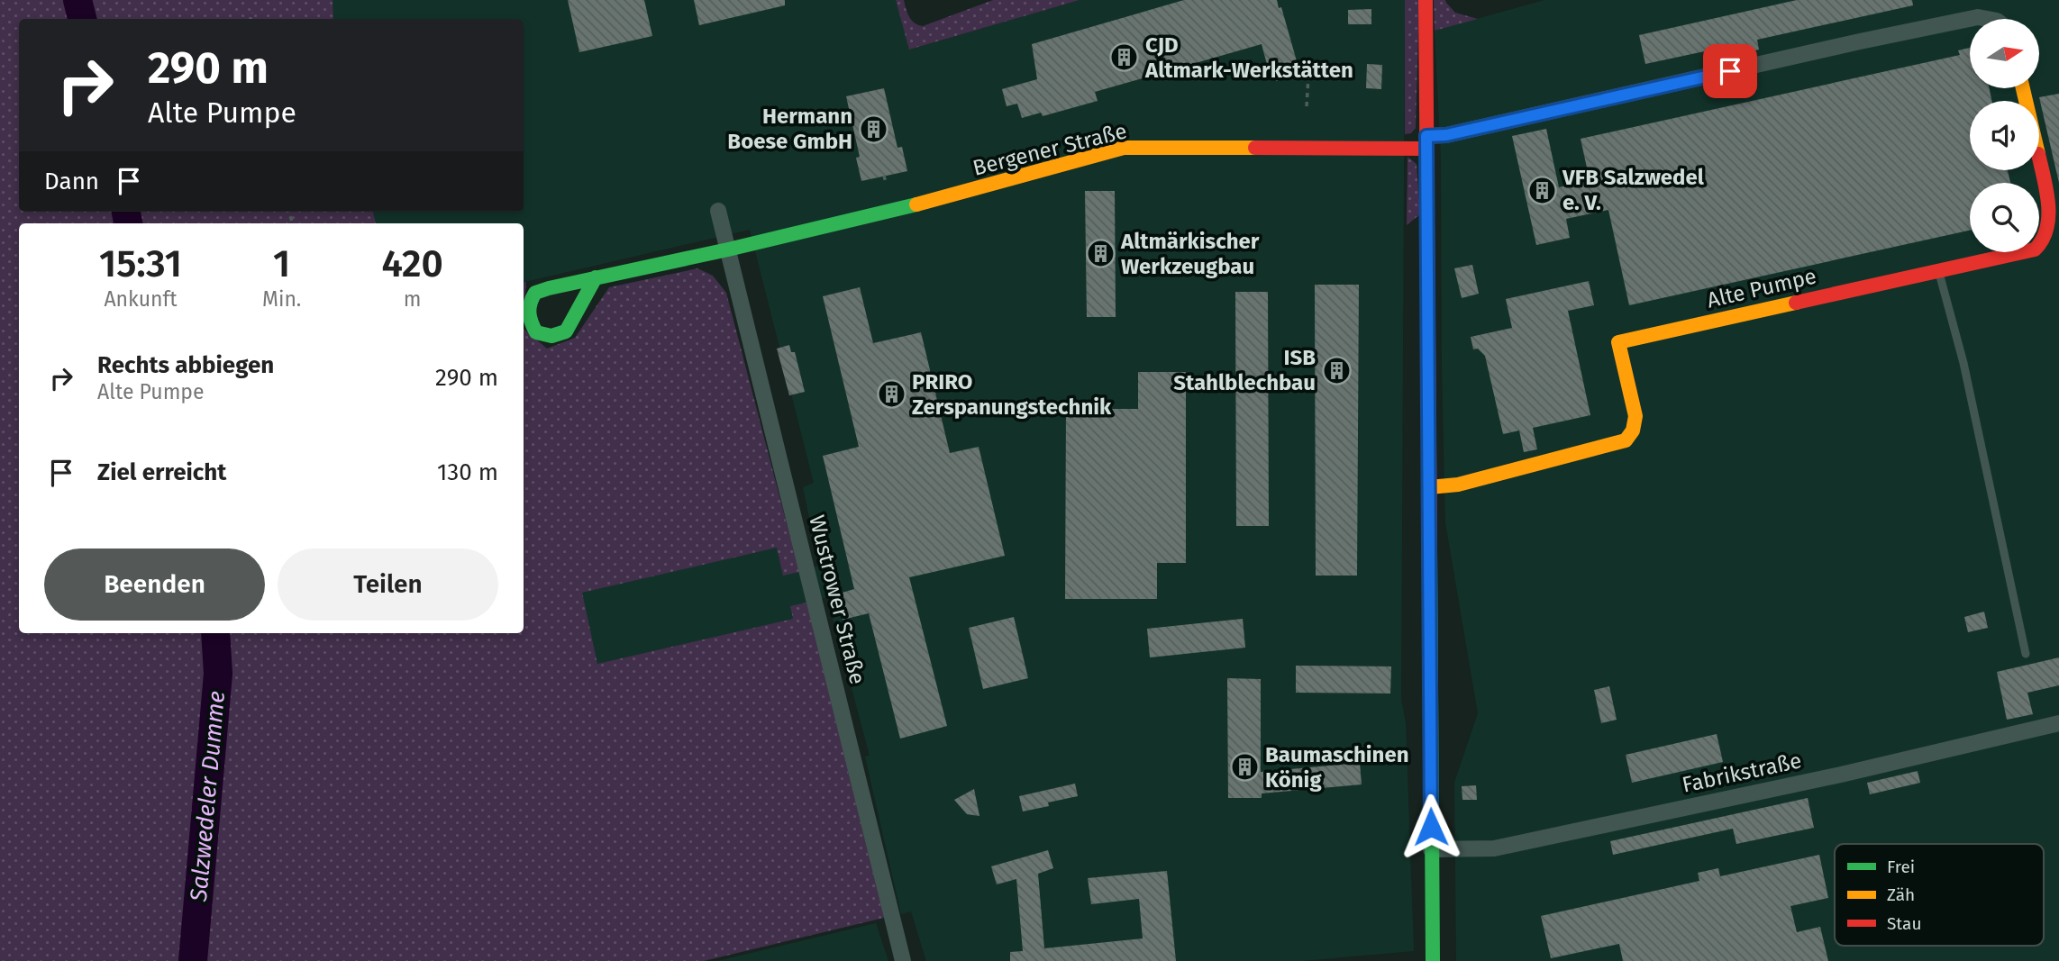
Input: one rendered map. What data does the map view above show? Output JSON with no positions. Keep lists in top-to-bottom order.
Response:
{
  "streets": {
    "street": [
      "Bergener Straße",
      "Alte Pumpe",
      "Wustrower Straße",
      "Fabrikstraße"
    ]
  },
  "crossings": [
    ["Bergener Straße", "Wustrower Straße"]
  ],
  "water": ["Salzwedeler Dumme"],
  "places": {
    "building": [
      "CJD Altmark-Werkstätten",
      "Hermann Boese GmbH",
      "VFB Salzwedel e. V.",
      "Altmärkischer Werkzeugbau",
      "ISB Stahlblechbau",
      "PRIRO Zerspanungstechnik",
      "Baumaschinen König"
    ]
  },
  "legend": ["Frei", "Zäh", "Stau"],
  "north": "right",
  "page": {
    "turn": ["290 m", "Alte Pumpe"],
    "then": "Dann",
    "eta": [
      "15:31",
      "Ankunft",
      "1",
      "Min.",
      "420",
      "m"
    ],
    "list": [
      {
        "name": "Rechts abbiegen",
        "note": "Alte Pumpe",
        "value": "290 m"
      },
      {
        "name": "Ziel erreicht",
        "value": "130 m"
      }
    ],
    "buttons": ["Beenden", "Teilen"]
  }
}
